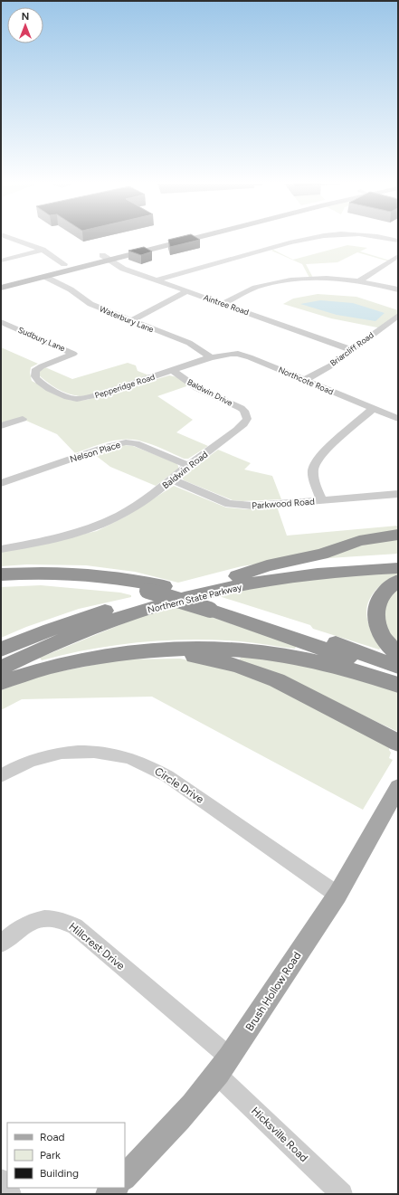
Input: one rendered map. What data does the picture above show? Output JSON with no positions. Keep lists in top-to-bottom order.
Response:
{
  "streets": {
    "highway": ["Northern State Parkway"],
    "main road": ["Brush Hollow Road"],
    "street": [
      "Aintree Road",
      "Waterbury Lane",
      "Sudbury Lane",
      "Briarcliff Road",
      "Northcote Road",
      "Pepperidge Road",
      "Baldwin Drive",
      "Nelson Place",
      "Baldwin Road",
      "Parkwood Road",
      "Circle Drive",
      "Hillcrest Drive",
      "Hicksville Road"
    ]
  },
  "crossings": [
    ["Aintree Road", "Briarcliff Road"],
    ["Waterbury Lane", "Northcote Road"],
    ["Waterbury Lane", "Baldwin Drive"],
    ["Sudbury Lane", "Pepperidge Road"],
    ["Briarcliff Road", "Northcote Road"],
    ["Northcote Road", "Baldwin Drive"],
    ["Pepperidge Road", "Baldwin Drive"],
    ["Baldwin Drive", "Baldwin Road"],
    ["Nelson Place", "Baldwin Road"],
    ["Baldwin Road", "Parkwood Road"],
    ["Circle Drive", "Brush Hollow Road"],
    ["Hillcrest Drive", "Brush Hollow Road"],
    ["Hillcrest Drive", "Hicksville Road"],
    ["Brush Hollow Road", "Hicksville Road"]
  ],
  "legend": ["Road", "Park", "Building"],
  "north": "top"
}
